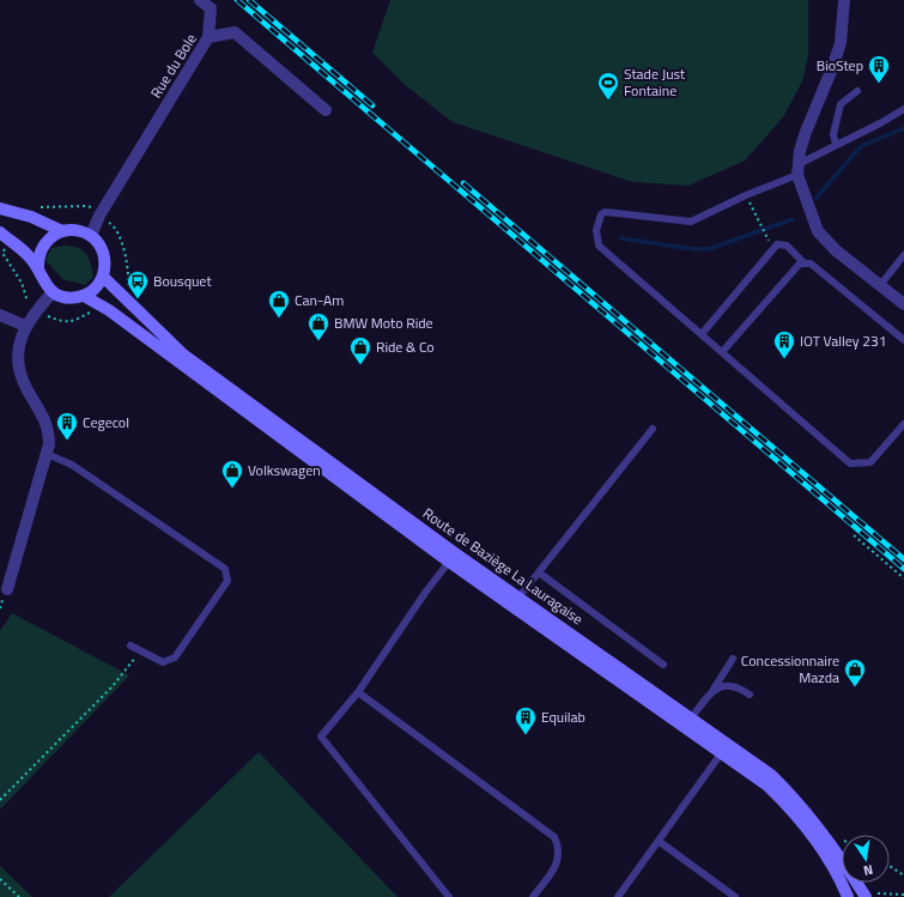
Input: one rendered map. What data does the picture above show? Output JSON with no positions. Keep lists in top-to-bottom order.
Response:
{
  "streets": {
    "main road": ["Route de Baziège La Lauragaise"],
    "street": ["Rue du Bole"]
  },
  "crossings": [
    ["Rue du Bole", "Route de Baziège La Lauragaise"]
  ],
  "places": {
    "building": [
      "BioStep",
      "IOT Valley 231",
      "Cegecol",
      "Equilab"
    ],
    "sports": ["Stade Just Fontaine"],
    "bus stop": ["Bousquet"],
    "shop": [
      "Can-Am",
      "BMW Moto Ride",
      "Ride & Co",
      "Volkswagen",
      "Concessionnaire Mazda"
    ]
  },
  "north": "bottom"
}
